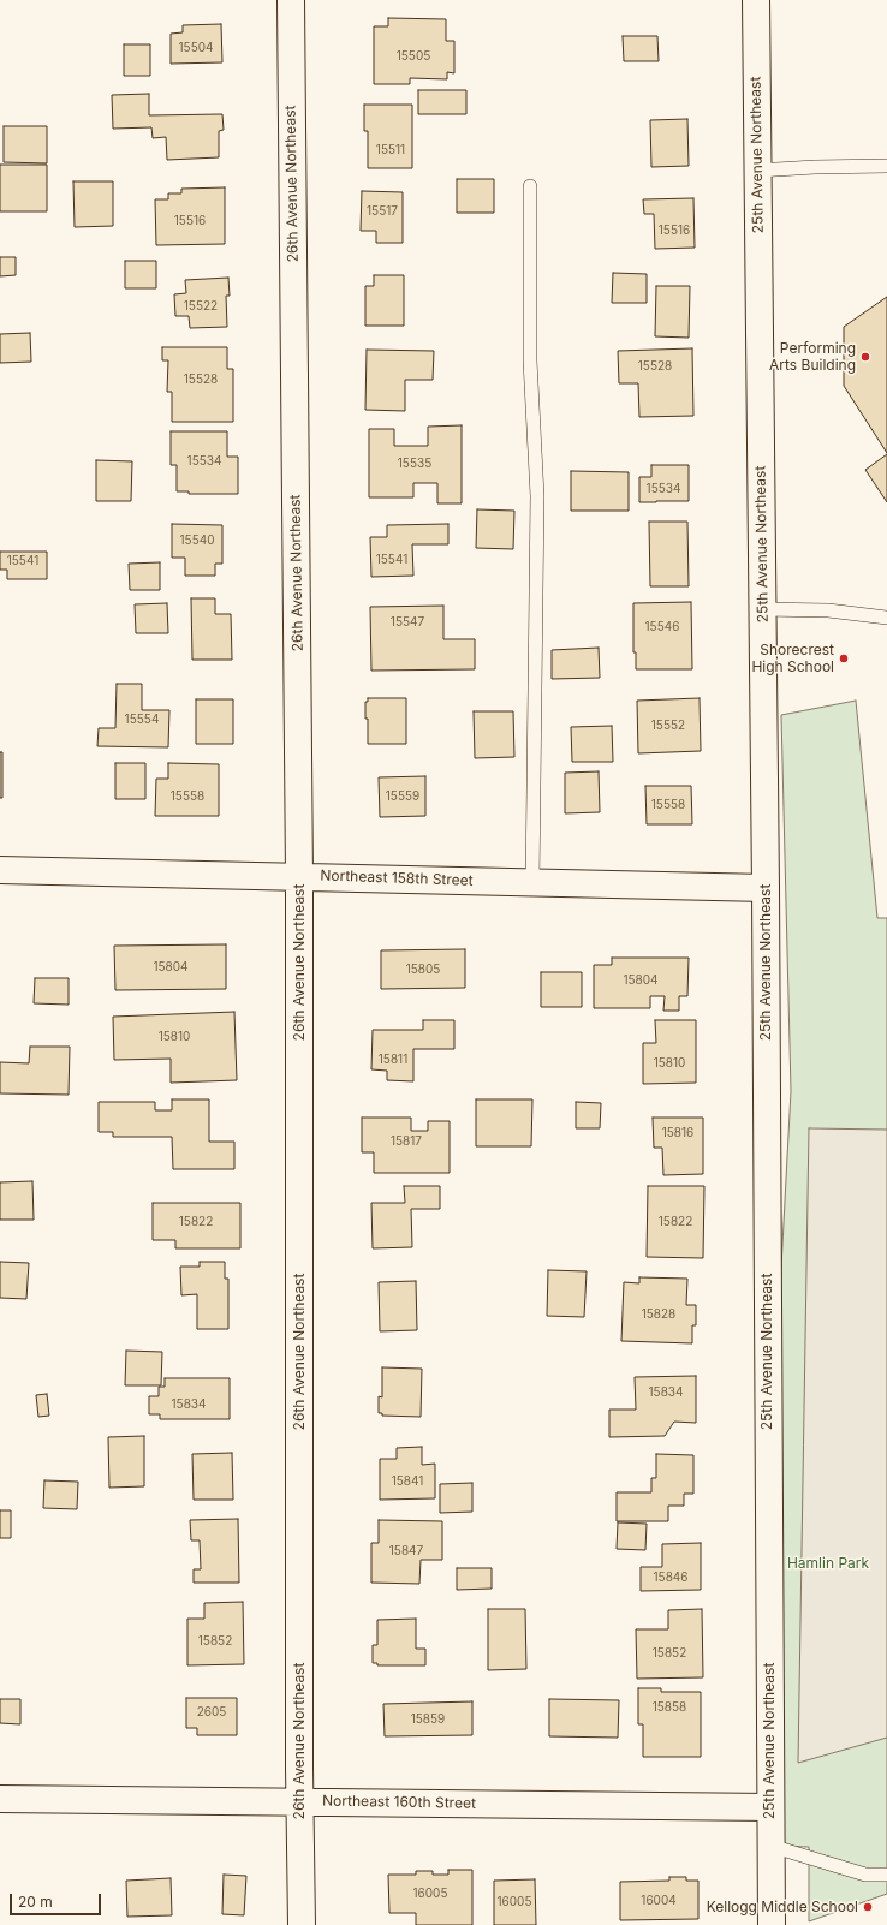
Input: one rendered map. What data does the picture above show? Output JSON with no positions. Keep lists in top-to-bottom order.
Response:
{
  "streets": {
    "street": [
      "25th Avenue Northeast",
      "26th Avenue Northeast",
      "Northeast 158th Street",
      "Northeast 160th Street"
    ]
  },
  "crossings": [
    ["25th Avenue Northeast", "Northeast 158th Street"],
    ["25th Avenue Northeast", "Northeast 160th Street"],
    ["26th Avenue Northeast", "Northeast 158th Street"],
    ["26th Avenue Northeast", "Northeast 160th Street"]
  ],
  "parks": ["Hamlin Park"],
  "places": ["Performing Arts Building", "Shorecrest High School", "Kellogg Middle School"],
  "house_numbers": [
    "15504",
    "15505",
    "15511",
    "15517",
    "15516",
    "15516",
    "15522",
    "15528",
    "15528",
    "15534",
    "15535",
    "15534",
    "15540",
    "15541",
    "15541",
    "15547",
    "15546",
    "15554",
    "15552",
    "15558",
    "15559",
    "15558",
    "15804",
    "15805",
    "15804",
    "15810",
    "15811",
    "15810",
    "15816",
    "15817",
    "15822",
    "15822",
    "15828",
    "15834",
    "15834",
    "15841",
    "15847",
    "15846",
    "15852",
    "15852",
    "15858",
    "2605",
    "15859",
    "16005",
    "16004",
    "16005"
  ],
  "scale_bar": "20 m"
}
